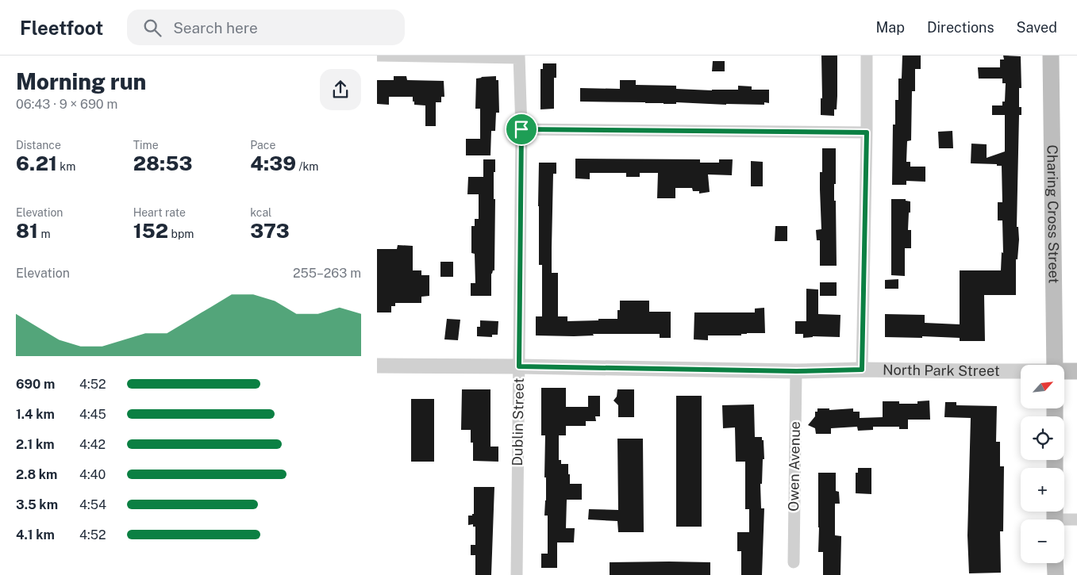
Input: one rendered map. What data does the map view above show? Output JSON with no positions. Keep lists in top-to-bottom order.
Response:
{
  "streets": {
    "main road": ["Charing Cross Street", "North Park Street"],
    "street": ["Dublin Street", "Owen Avenue"]
  },
  "crossings": [
    ["North Park Street", "Dublin Street"],
    ["North Park Street", "Owen Avenue"]
  ],
  "north": "top right",
  "page": {
    "header": "Fleetfoot",
    "search": "Search here",
    "nav": ["Map", "Directions", "Saved"],
    "heading": ["Morning run", "06:43 · 9 × 690 m"],
    "stats": [
      ["Distance", "6.21 km"],
      ["Time", "28:53"],
      ["Pace", "4:39 /km"],
      ["Elevation", "81 m"],
      ["Heart rate", "152 bpm"],
      ["kcal", "373"]
    ],
    "chart": ["Elevation", "255–263 m"],
    "map_buttons": ["+", "−"],
    "list": [
      {
        "name": "690 m",
        "note": "4:52"
      },
      {
        "name": "1.4 km",
        "note": "4:45"
      },
      {
        "name": "2.1 km",
        "note": "4:42"
      },
      {
        "name": "2.8 km",
        "note": "4:40"
      },
      {
        "name": "3.5 km",
        "note": "4:54"
      },
      {
        "name": "4.1 km",
        "note": "4:52"
      }
    ]
  }
}
